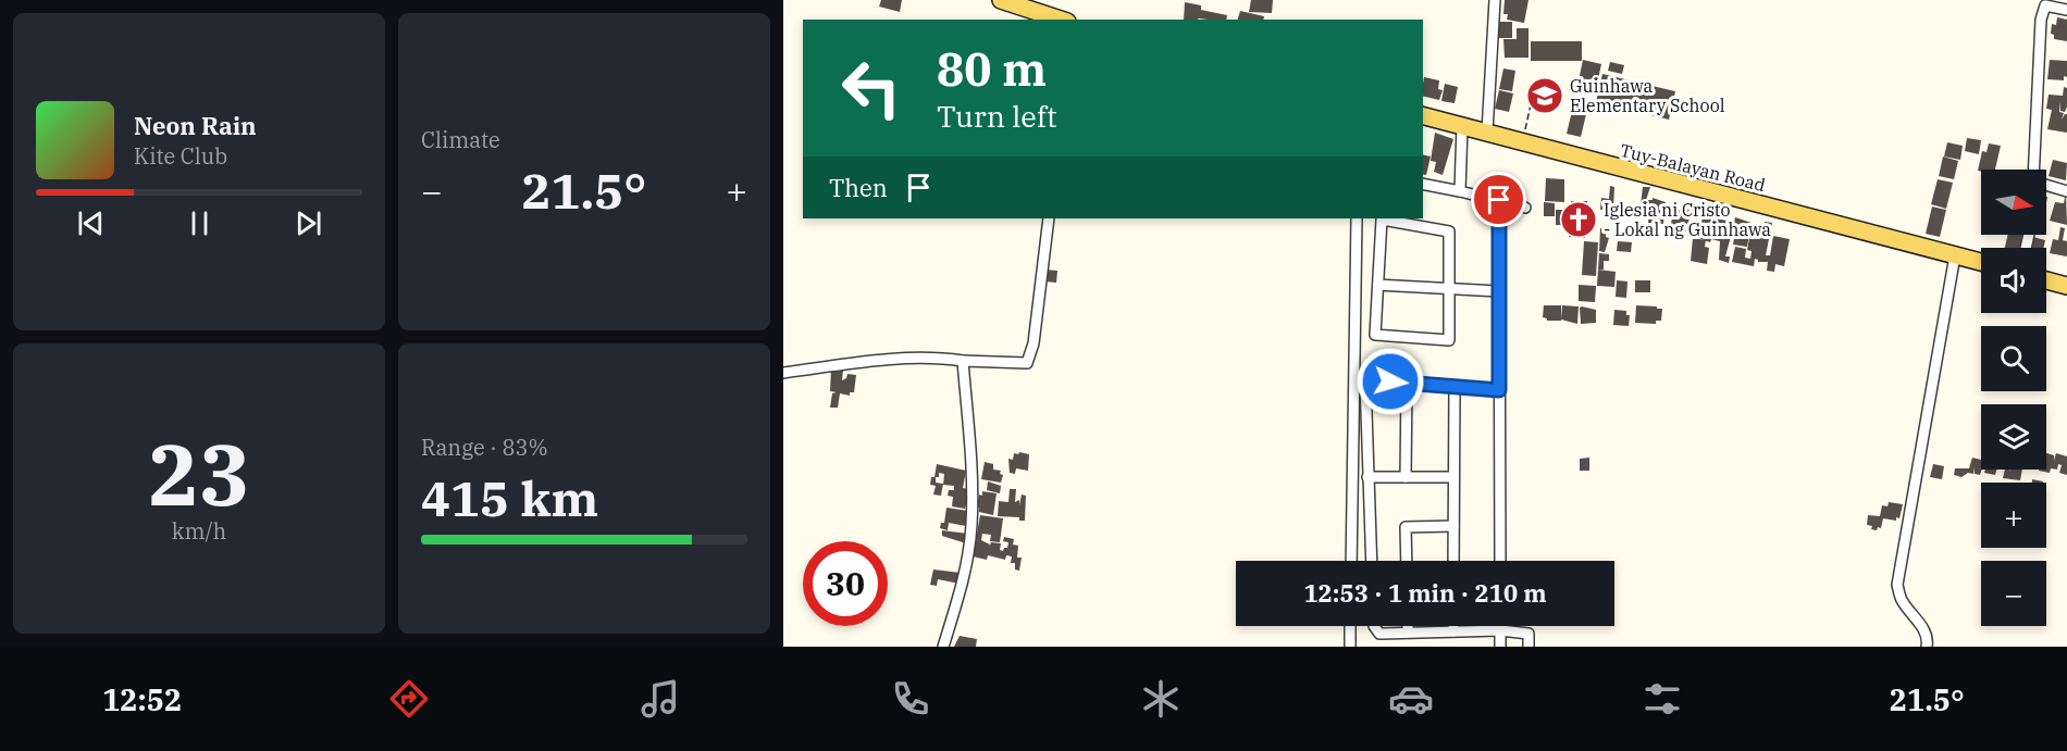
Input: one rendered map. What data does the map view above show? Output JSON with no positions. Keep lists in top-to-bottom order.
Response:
{
  "streets": {
    "main road": ["Tuy-Balayan Road"]
  },
  "places": {
    "school or university": ["Guinhawa Elementary School"],
    "church": ["Iglesia ni Cristo - Lokal ng Guinhawa"]
  },
  "north": "right",
  "page": {
    "tile": [
      "Climate",
      ["23", "km/h"],
      ["Range · 83%", "415 km"]
    ],
    "turn": ["80 m", "Turn left"],
    "song": ["Neon Rain", "Kite Club"],
    "then": "Then",
    "heat": ["−", "21.5°", "+"],
    "map_buttons": ["+", "−"],
    "limit": "30",
    "trip": "12:53 · 1 min · 210 m",
    "tabs": ["12:52", "21.5°"]
  }
}
